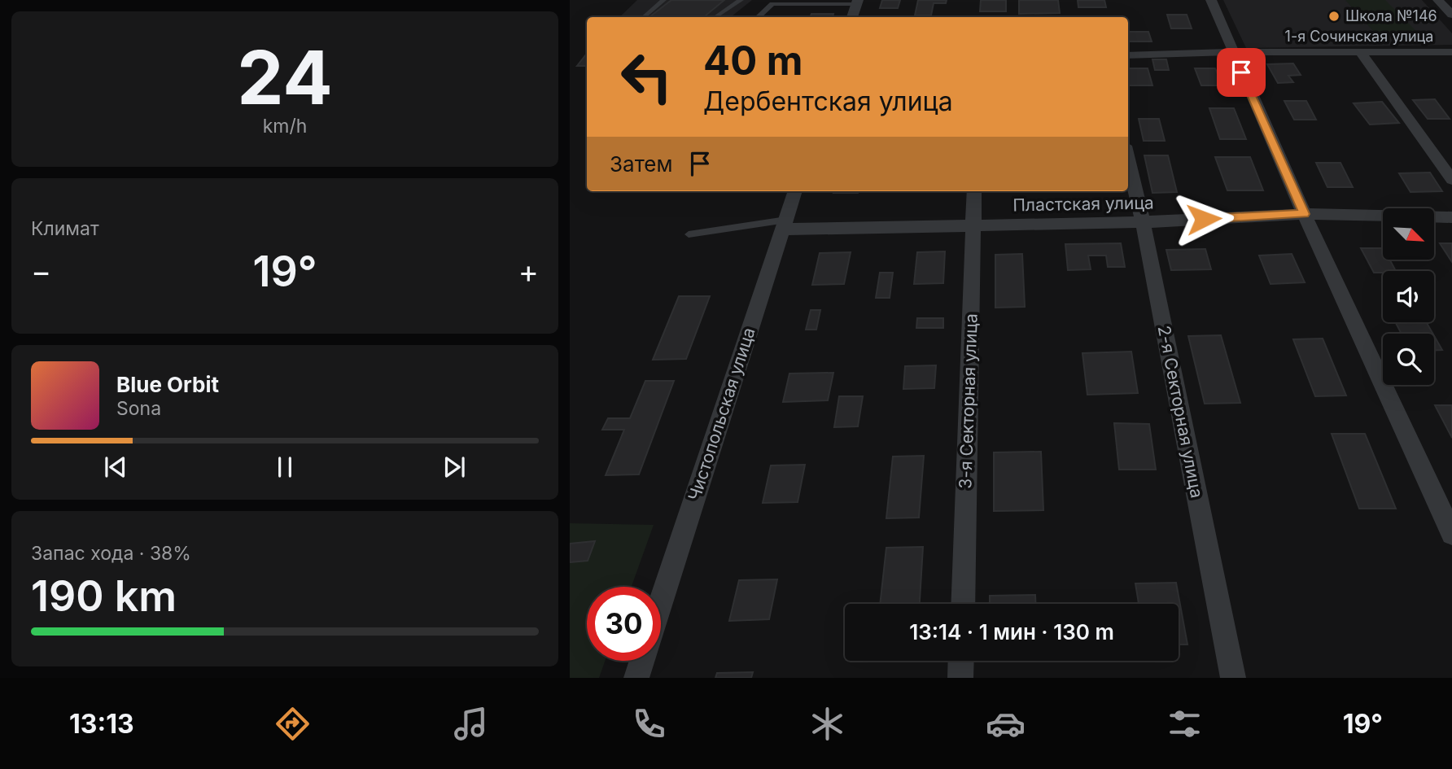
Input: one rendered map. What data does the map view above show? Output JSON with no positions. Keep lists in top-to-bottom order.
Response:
{
  "streets": {
    "street": [
      "1-я Сочинская улица",
      "Пластская улица",
      "3-я Секторная улица",
      "2-я Секторная улица",
      "Чистопольская улица"
    ]
  },
  "crossings": [
    ["Пластская улица", "3-я Секторная улица"],
    ["Пластская улица", "2-я Секторная улица"],
    ["Пластская улица", "Чистопольская улица"]
  ],
  "places": ["Школа №146"],
  "north": "bottom right",
  "page": {
    "tile": [
      ["24", "km/h"],
      "Климат",
      ["Запас хода · 38%", "190 km"]
    ],
    "turn": ["40 m", "Дербентская улица"],
    "then": "Затем",
    "heat": ["−", "19°", "+"],
    "song": ["Blue Orbit", "Sona"],
    "limit": "30",
    "trip": "13:14 · 1 мин · 130 m",
    "tabs": ["13:13", "19°"]
  }
}
